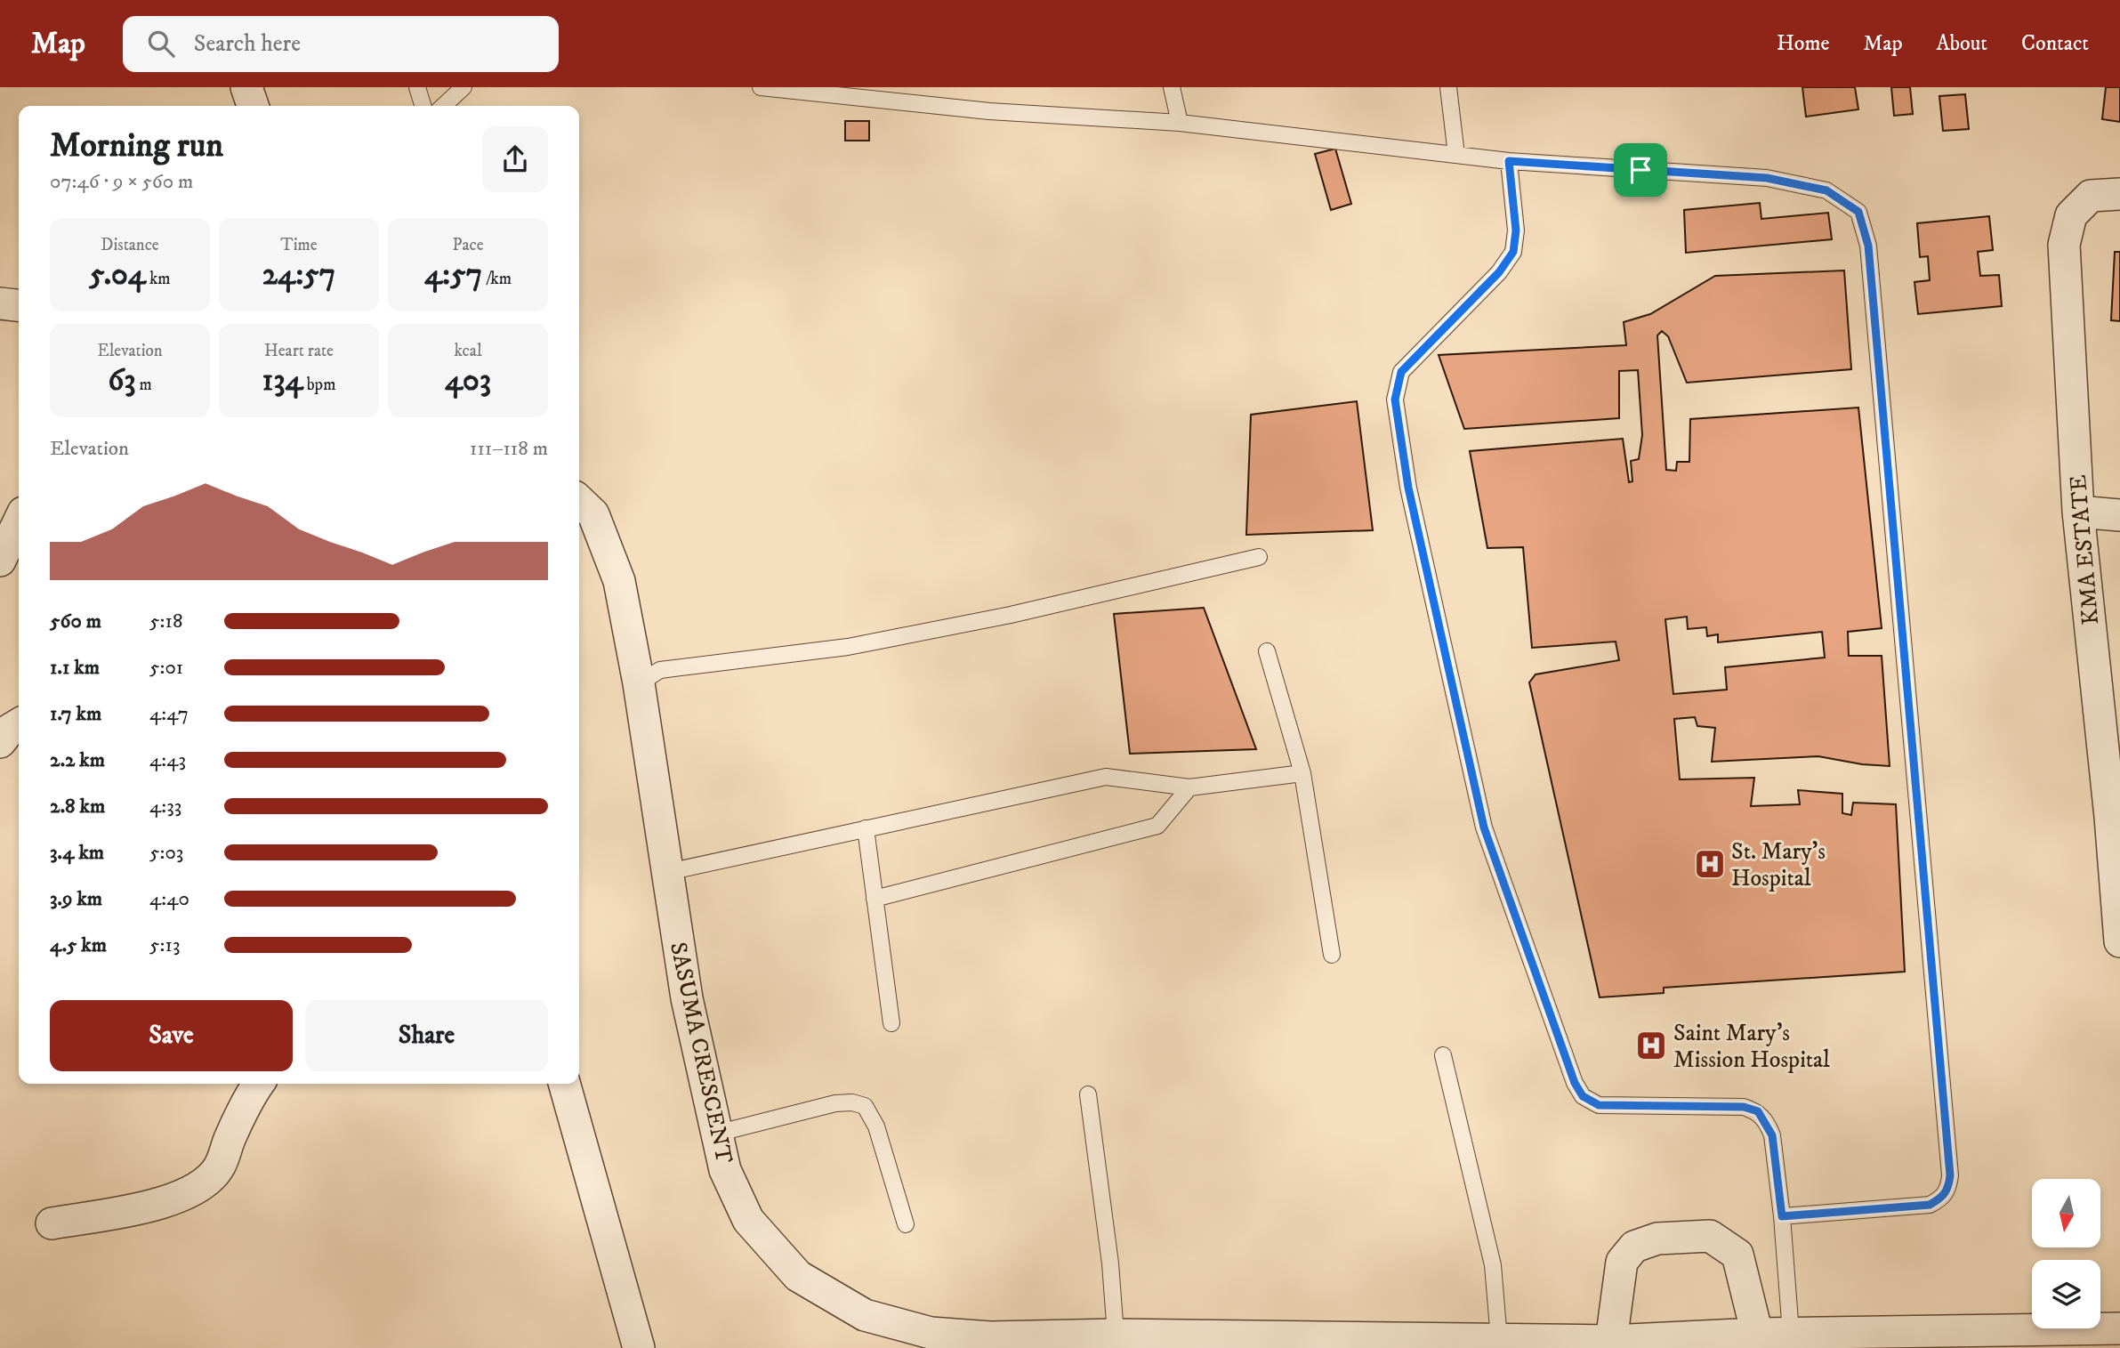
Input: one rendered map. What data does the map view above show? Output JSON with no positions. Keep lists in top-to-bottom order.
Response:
{
  "streets": {
    "street": ["KMA ESTATE", "SASUMA CRESCENT"]
  },
  "places": {
    "hospital": ["St. Mary's Hospital", "Saint Mary's Mission Hospital"]
  },
  "north": "bottom",
  "page": {
    "header": "Map",
    "search": "Search here",
    "nav": [
      "Home",
      "Map",
      "About",
      "Contact"
    ],
    "heading": ["Morning run", "07:46 · 9 × 560 m"],
    "stats": [
      ["Distance", "5.04 km"],
      ["Time", "24:57"],
      ["Pace", "4:57 /km"],
      ["Elevation", "63 m"],
      ["Heart rate", "134 bpm"],
      ["kcal", "403"]
    ],
    "chart": ["Elevation", "111–118 m"],
    "list": [
      {
        "name": "560 m",
        "note": "5:18"
      },
      {
        "name": "1.1 km",
        "note": "5:01"
      },
      {
        "name": "1.7 km",
        "note": "4:47"
      },
      {
        "name": "2.2 km",
        "note": "4:43"
      },
      {
        "name": "2.8 km",
        "note": "4:33"
      },
      {
        "name": "3.4 km",
        "note": "5:03"
      },
      {
        "name": "3.9 km",
        "note": "4:40"
      },
      {
        "name": "4.5 km",
        "note": "5:13"
      }
    ],
    "buttons": ["Save", "Share"]
  }
}
